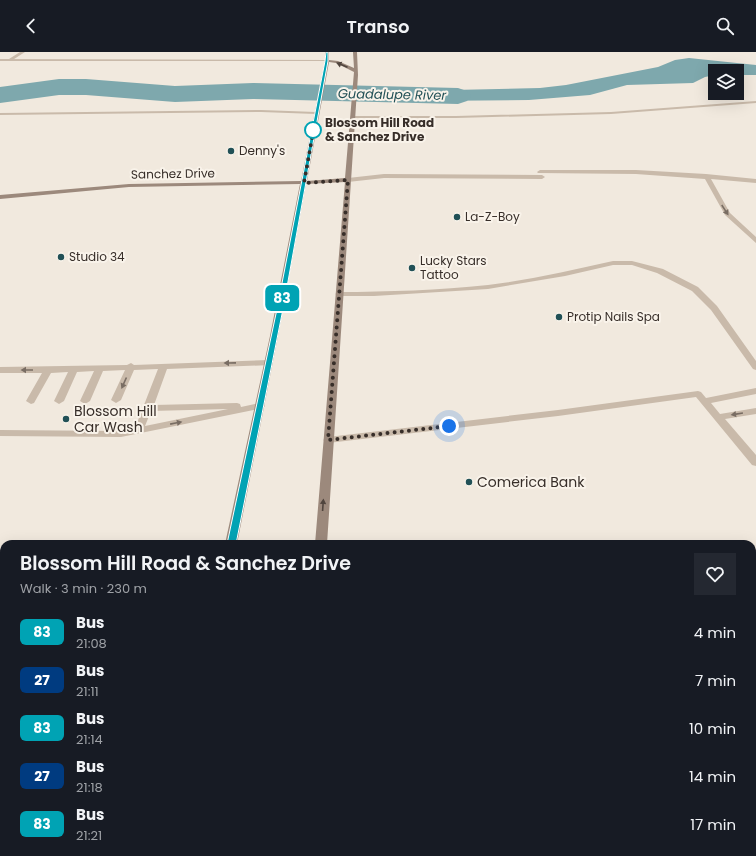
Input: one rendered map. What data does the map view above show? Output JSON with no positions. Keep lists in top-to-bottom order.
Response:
{
  "streets": {
    "main road": ["Sanchez Drive"]
  },
  "water": ["Guadalupe River"],
  "places": [
    "Blossom Hill Road & Sanchez Drive",
    "Denny's",
    "La-Z-Boy",
    "Studio 34",
    "Lucky Stars Tattoo",
    "Protip Nails Spa",
    "Blossom Hill Car Wash",
    "Comerica Bank"
  ],
  "lines": ["bus line 83"],
  "page": {
    "header": "Transo",
    "on_map": "83",
    "heading": ["Blossom Hill Road & Sanchez Drive", "Walk · 3 min · 230 m"],
    "list": [
      {
        "mark": "83",
        "name": "Bus",
        "note": "21:08",
        "value": "4 min"
      },
      {
        "mark": "27",
        "name": "Bus",
        "note": "21:11",
        "value": "7 min"
      },
      {
        "mark": "83",
        "name": "Bus",
        "note": "21:14",
        "value": "10 min"
      },
      {
        "mark": "27",
        "name": "Bus",
        "note": "21:18",
        "value": "14 min"
      },
      {
        "mark": "83",
        "name": "Bus",
        "note": "21:21",
        "value": "17 min"
      }
    ]
  }
}
